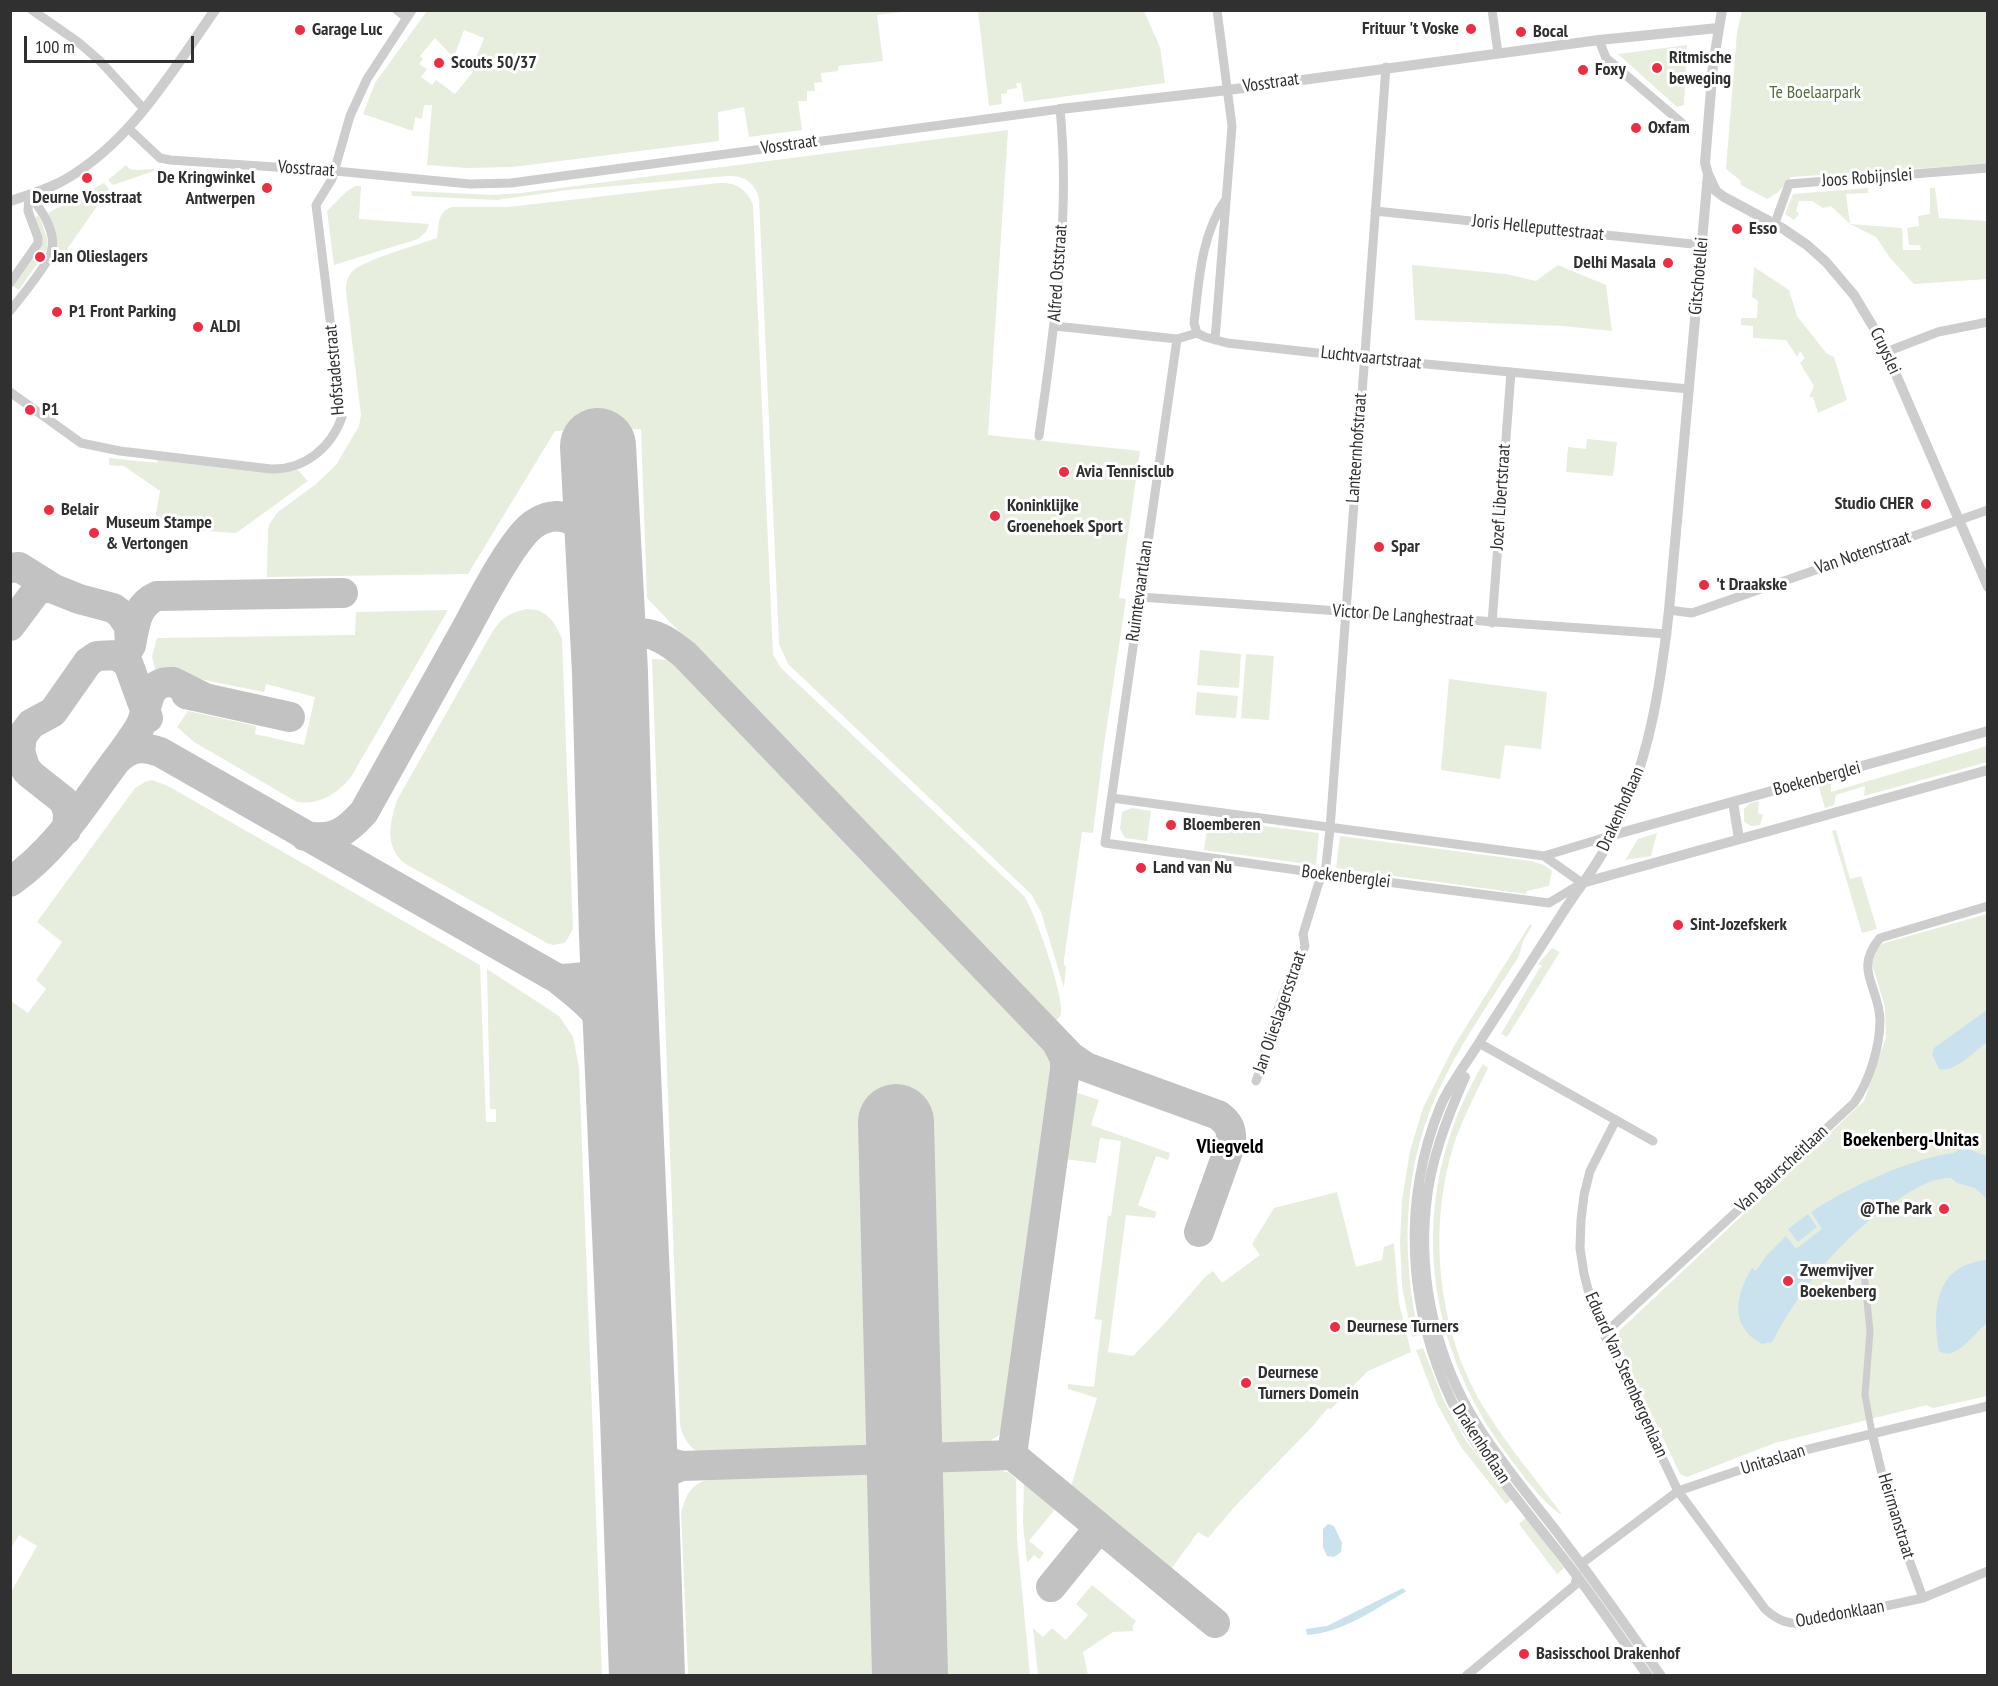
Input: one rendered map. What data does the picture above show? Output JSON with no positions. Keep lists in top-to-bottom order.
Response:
{
  "streets": {
    "street": [
      "Vosstraat",
      "Joos Robijnslei",
      "Joris Helleputtestraat",
      "Alfred Oststraat",
      "Gitschotellei",
      "Cruyslei",
      "Luchtvaartstraat",
      "Hofstadestraat",
      "Lanteernhofstraat",
      "Jozef Libertstraat",
      "Van Notenstraat",
      "Ruimtevaartlaan",
      "Victor De Langhestraat",
      "Boekenberglei",
      "Drakenhoflaan",
      "Jan Olieslagersstraat",
      "Van Baurscheitlaan",
      "Eduard Van Steenbergenlaan",
      "Unitaslaan",
      "Heirmanstraat",
      "Oudedonklaan"
    ]
  },
  "crossings": [
    ["Vosstraat", "Alfred Oststraat"],
    ["Vosstraat", "Gitschotellei"],
    ["Vosstraat", "Hofstadestraat"],
    ["Vosstraat", "Lanteernhofstraat"],
    ["Joos Robijnslei", "Cruyslei"],
    ["Joris Helleputtestraat", "Gitschotellei"],
    ["Joris Helleputtestraat", "Lanteernhofstraat"],
    ["Gitschotellei", "Cruyslei"],
    ["Gitschotellei", "Luchtvaartstraat"],
    ["Gitschotellei", "Drakenhoflaan"],
    ["Cruyslei", "Van Notenstraat"],
    ["Luchtvaartstraat", "Lanteernhofstraat"],
    ["Luchtvaartstraat", "Jozef Libertstraat"],
    ["Lanteernhofstraat", "Victor De Langhestraat"],
    ["Lanteernhofstraat", "Boekenberglei"],
    ["Lanteernhofstraat", "Jan Olieslagersstraat"],
    ["Jozef Libertstraat", "Victor De Langhestraat"],
    ["Van Notenstraat", "Drakenhoflaan"],
    ["Ruimtevaartlaan", "Victor De Langhestraat"],
    ["Ruimtevaartlaan", "Boekenberglei"],
    ["Victor De Langhestraat", "Drakenhoflaan"],
    ["Boekenberglei", "Drakenhoflaan"],
    ["Boekenberglei", "Jan Olieslagersstraat"],
    ["Drakenhoflaan", "Unitaslaan"],
    ["Van Baurscheitlaan", "Eduard Van Steenbergenlaan"],
    ["Eduard Van Steenbergenlaan", "Unitaslaan"],
    ["Eduard Van Steenbergenlaan", "Oudedonklaan"],
    ["Unitaslaan", "Heirmanstraat"],
    ["Unitaslaan", "Oudedonklaan"],
    ["Heirmanstraat", "Oudedonklaan"]
  ],
  "districts": ["Boekenberg-Unitas", "Vliegveld"],
  "parks": ["Te Boelaarpark"],
  "places": [
    "Frituur 't Voske",
    "Garage Luc",
    "Bocal",
    "Scouts 50/37",
    "Ritmische beweging",
    "Foxy",
    "Oxfam",
    "Deurne Vosstraat",
    "De Kringwinkel Antwerpen",
    "Esso",
    "Jan Olieslagers",
    "Delhi Masala",
    "P1 Front Parking",
    "ALDI",
    "P1",
    "Avia Tennisclub",
    "Studio CHER",
    "Belair",
    "Koninklijke Groenehoek Sport",
    "Museum Stampe & Vertongen",
    "Spar",
    "'t Draakske",
    "Bloemberen",
    "Land van Nu",
    "Sint-Jozefskerk",
    "@The Park",
    "Zwemvijver Boekenberg",
    "Deurnese Turners",
    "Deurnese Turners Domein",
    "Basisschool Drakenhof"
  ],
  "scale_bar": "100 m"
}
